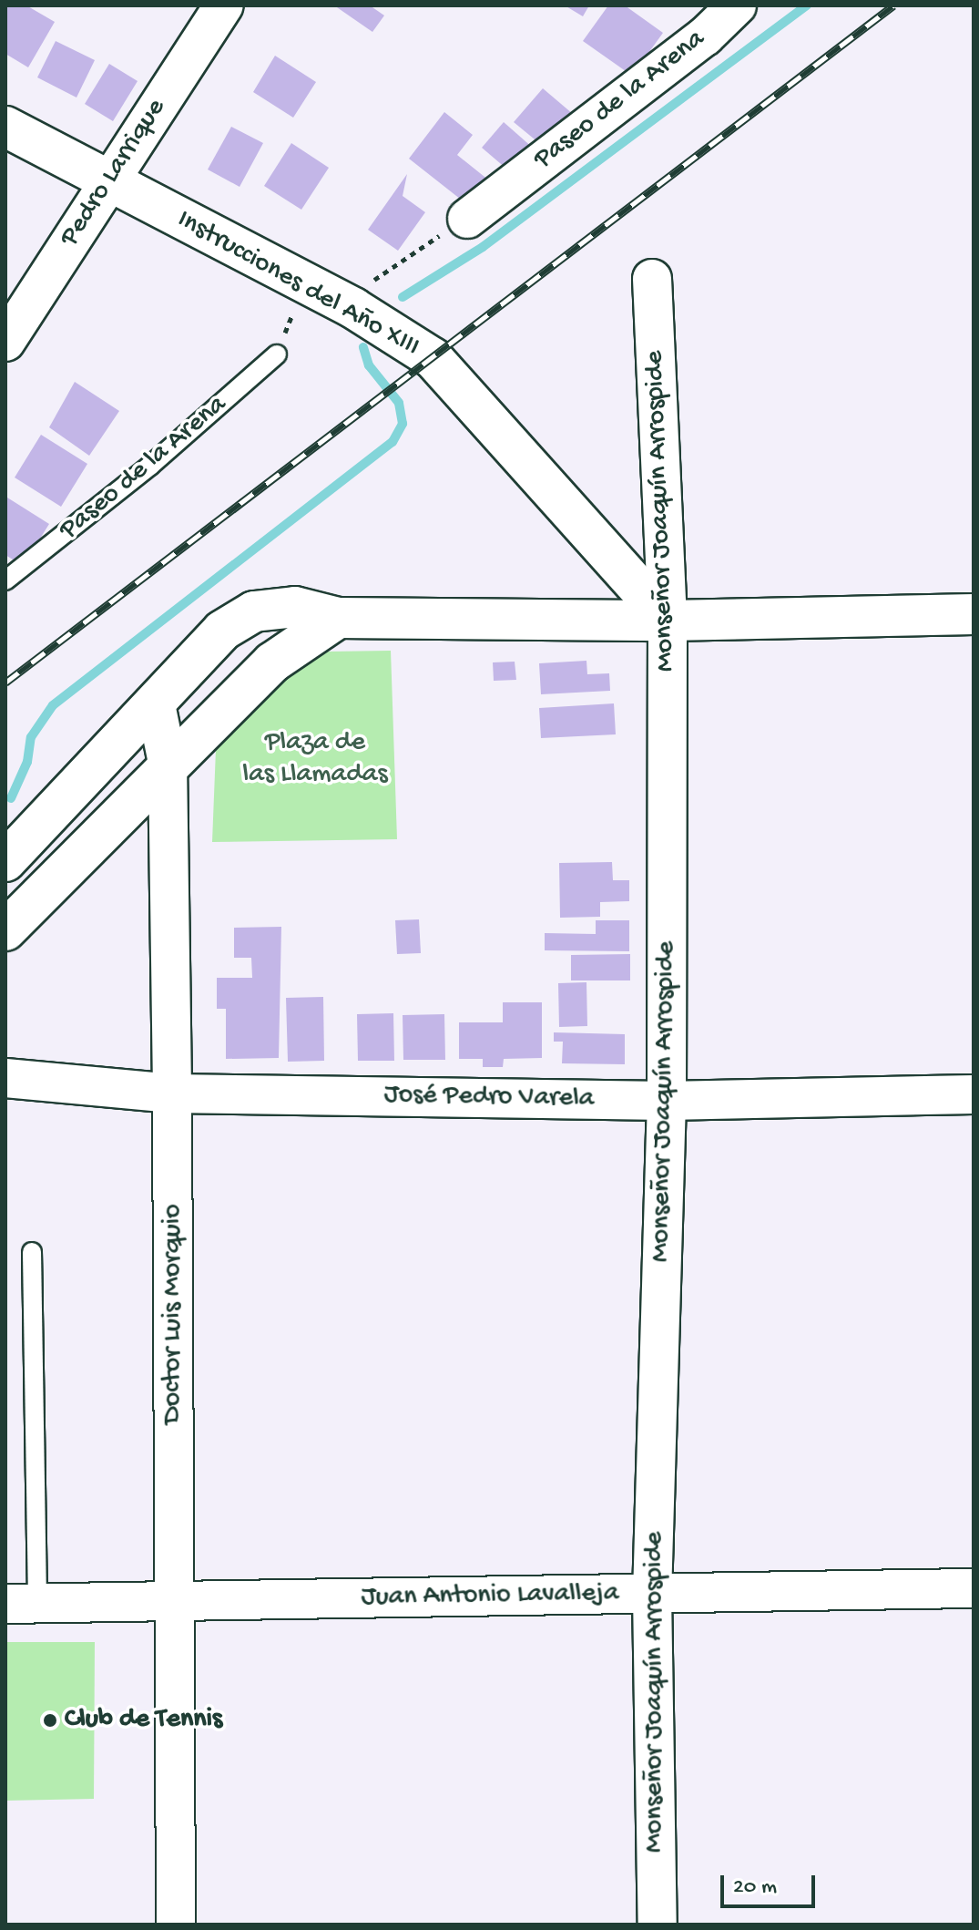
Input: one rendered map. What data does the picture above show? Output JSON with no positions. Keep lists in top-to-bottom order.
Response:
{
  "streets": {
    "street": [
      "Paseo de la Arena",
      "Pedro Larrique",
      "Instrucciones del Año XIII",
      "Monseñor Joaquín Arrospide",
      "José Pedro Varela",
      "Doctor Luis Morquio",
      "Juan Antonio Lavalleja"
    ]
  },
  "crossings": [
    ["Pedro Larrique", "Instrucciones del Año XIII"],
    ["Instrucciones del Año XIII", "Monseñor Joaquín Arrospide"],
    ["Monseñor Joaquín Arrospide", "José Pedro Varela"],
    ["Monseñor Joaquín Arrospide", "Juan Antonio Lavalleja"],
    ["José Pedro Varela", "Doctor Luis Morquio"],
    ["Doctor Luis Morquio", "Juan Antonio Lavalleja"]
  ],
  "parks": ["Plaza de las Llamadas"],
  "places": ["Club de Tennis"],
  "scale_bar": "20 m"
}
